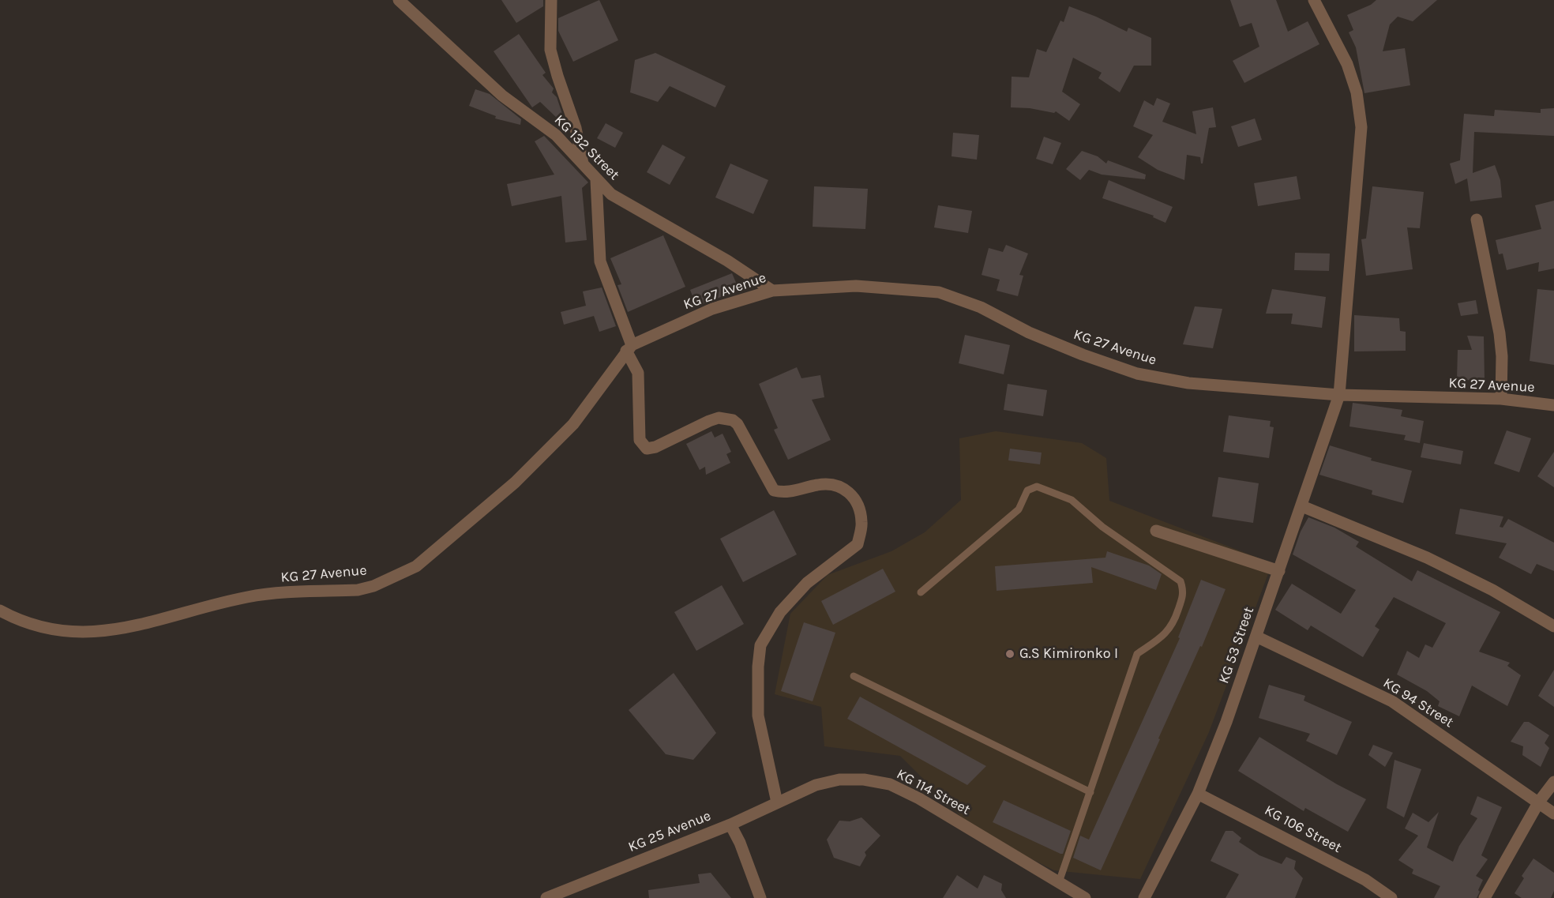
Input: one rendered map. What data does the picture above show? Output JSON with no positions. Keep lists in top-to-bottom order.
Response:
{
  "streets": {
    "street": [
      "KG 132 Street",
      "KG 27 Avenue",
      "KG 53 Street",
      "KG 94 Street",
      "KG 114 Street",
      "KG 106 Street",
      "KG 25 Avenue"
    ]
  },
  "crossings": [
    ["KG 132 Street", "KG 27 Avenue"],
    ["KG 27 Avenue", "KG 53 Street"],
    ["KG 53 Street", "KG 94 Street"],
    ["KG 53 Street", "KG 106 Street"],
    ["KG 114 Street", "KG 25 Avenue"]
  ],
  "places": ["G.S Kimironko I"]
}
